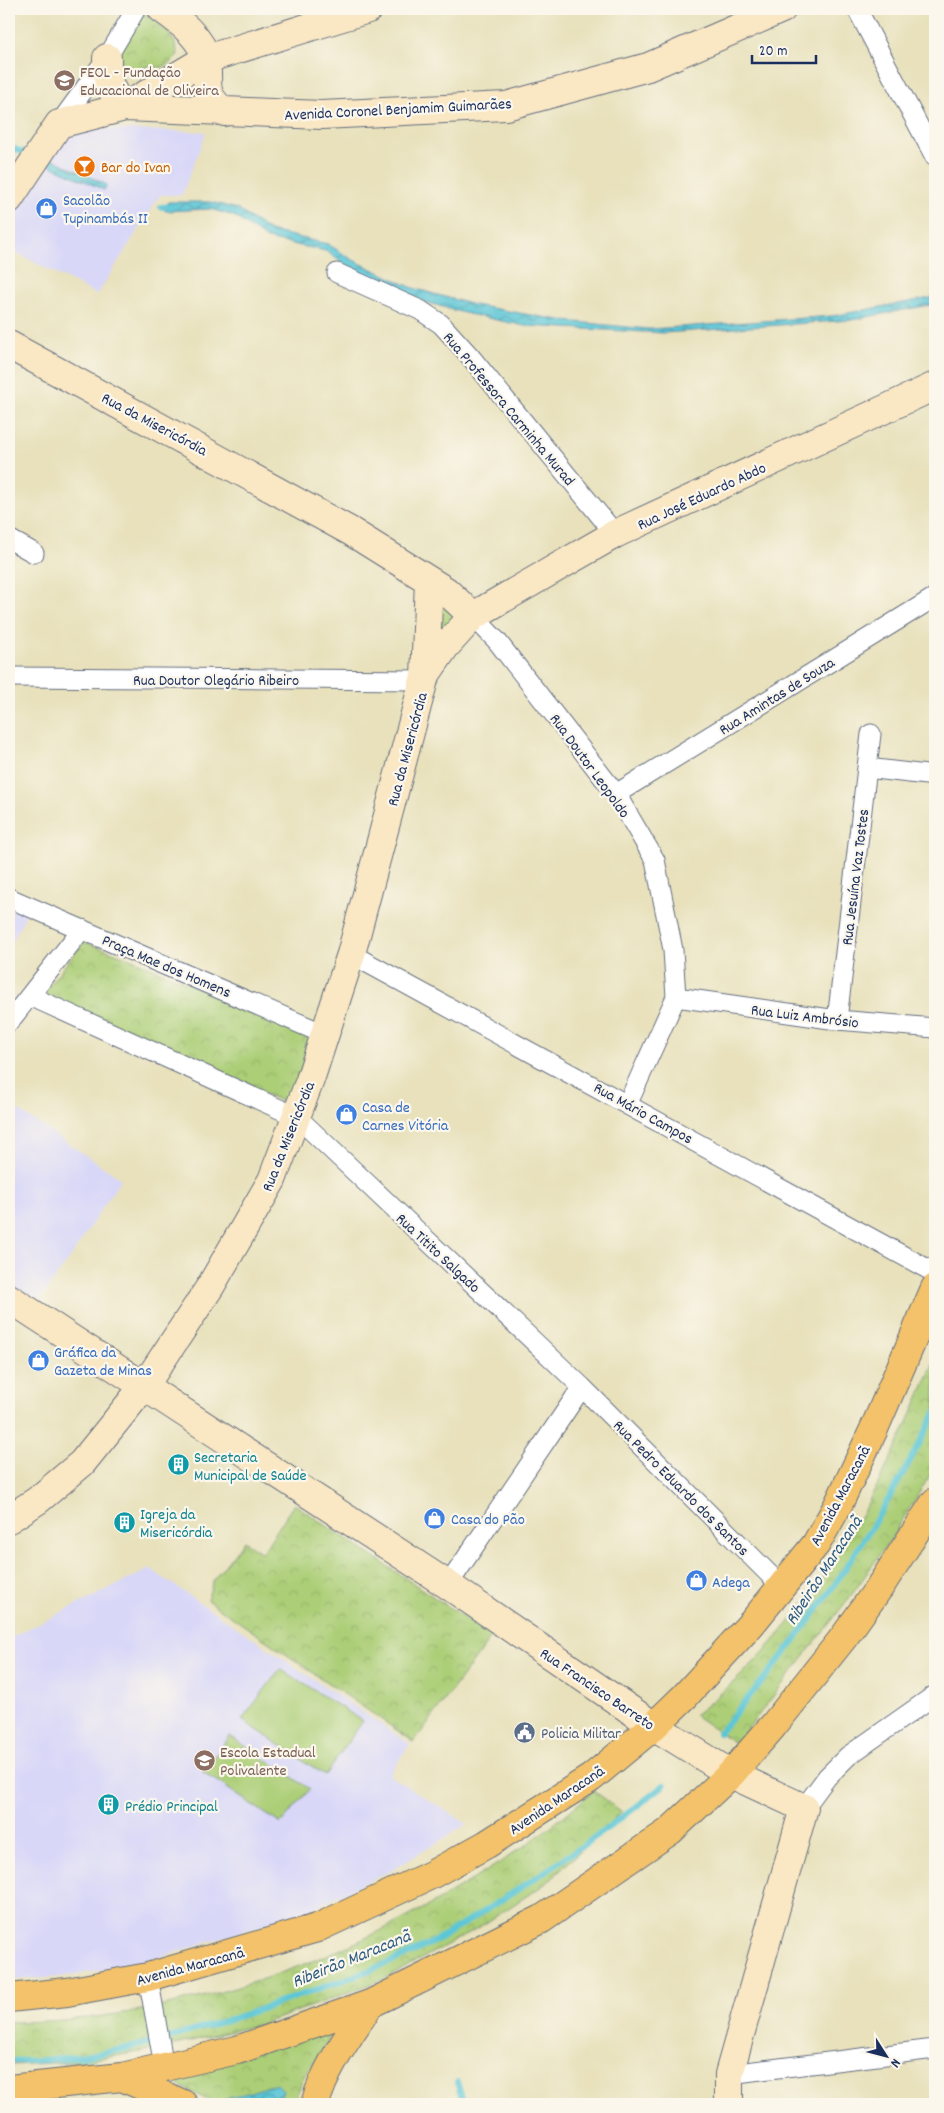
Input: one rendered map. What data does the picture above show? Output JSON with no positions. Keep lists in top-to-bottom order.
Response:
{
  "streets": {
    "main road": ["Avenida Maracanã"],
    "street": [
      "Avenida Coronel Benjamim Guimarães",
      "Rua Professora Carminha Murad",
      "Rua da Misericórdia",
      "Rua José Eduardo Abdo",
      "Rua Doutor Olegário Ribeiro",
      "Rua Amintas de Souza",
      "Rua Doutor Leopoldo",
      "Rua Jesuína Vaz Tostes",
      "Praça Mae dos Homens",
      "Rua Luiz Ambrósio",
      "Rua Mário Campos",
      "Rua Titito Salgado",
      "Rua Pedro Eduardo dos Santos",
      "Rua Francisco Barreto"
    ]
  },
  "crossings": [
    ["Rua Professora Carminha Murad", "Rua José Eduardo Abdo"],
    ["Rua da Misericórdia", "Rua José Eduardo Abdo"],
    ["Rua da Misericórdia", "Rua Doutor Olegário Ribeiro"],
    ["Rua da Misericórdia", "Rua Doutor Leopoldo"],
    ["Rua da Misericórdia", "Praça Mae dos Homens"],
    ["Rua da Misericórdia", "Rua Mário Campos"],
    ["Rua da Misericórdia", "Rua Titito Salgado"],
    ["Rua da Misericórdia", "Rua Francisco Barreto"],
    ["Rua José Eduardo Abdo", "Rua Doutor Leopoldo"],
    ["Rua Amintas de Souza", "Rua Doutor Leopoldo"],
    ["Rua Doutor Leopoldo", "Rua Luiz Ambrósio"],
    ["Rua Doutor Leopoldo", "Rua Mário Campos"],
    ["Rua Jesuína Vaz Tostes", "Rua Luiz Ambrósio"],
    ["Rua Titito Salgado", "Rua Pedro Eduardo dos Santos"],
    ["Rua Pedro Eduardo dos Santos", "Avenida Maracanã"],
    ["Avenida Maracanã", "Rua Francisco Barreto"]
  ],
  "water": ["Ribeirão Maracanã"],
  "places": {
    "school or university": ["FEOL - Fundação Educacional de Oliveira", "Escola Estadual Polivalente"],
    "bar": ["Bar do Ivan"],
    "shop": [
      "Sacolão Tupinambás II",
      "Casa de Carnes Vitória",
      "Gráfica da Gazeta de Minas",
      "Casa do Pão",
      "Adega"
    ],
    "building": ["Secretaria Municipal de Saúde", "Igreja da Misericórdia", "Prédio Principal"],
    "public building": ["Policia Militar"]
  },
  "scale_bar": "20 m",
  "north": "bottom right"
}
